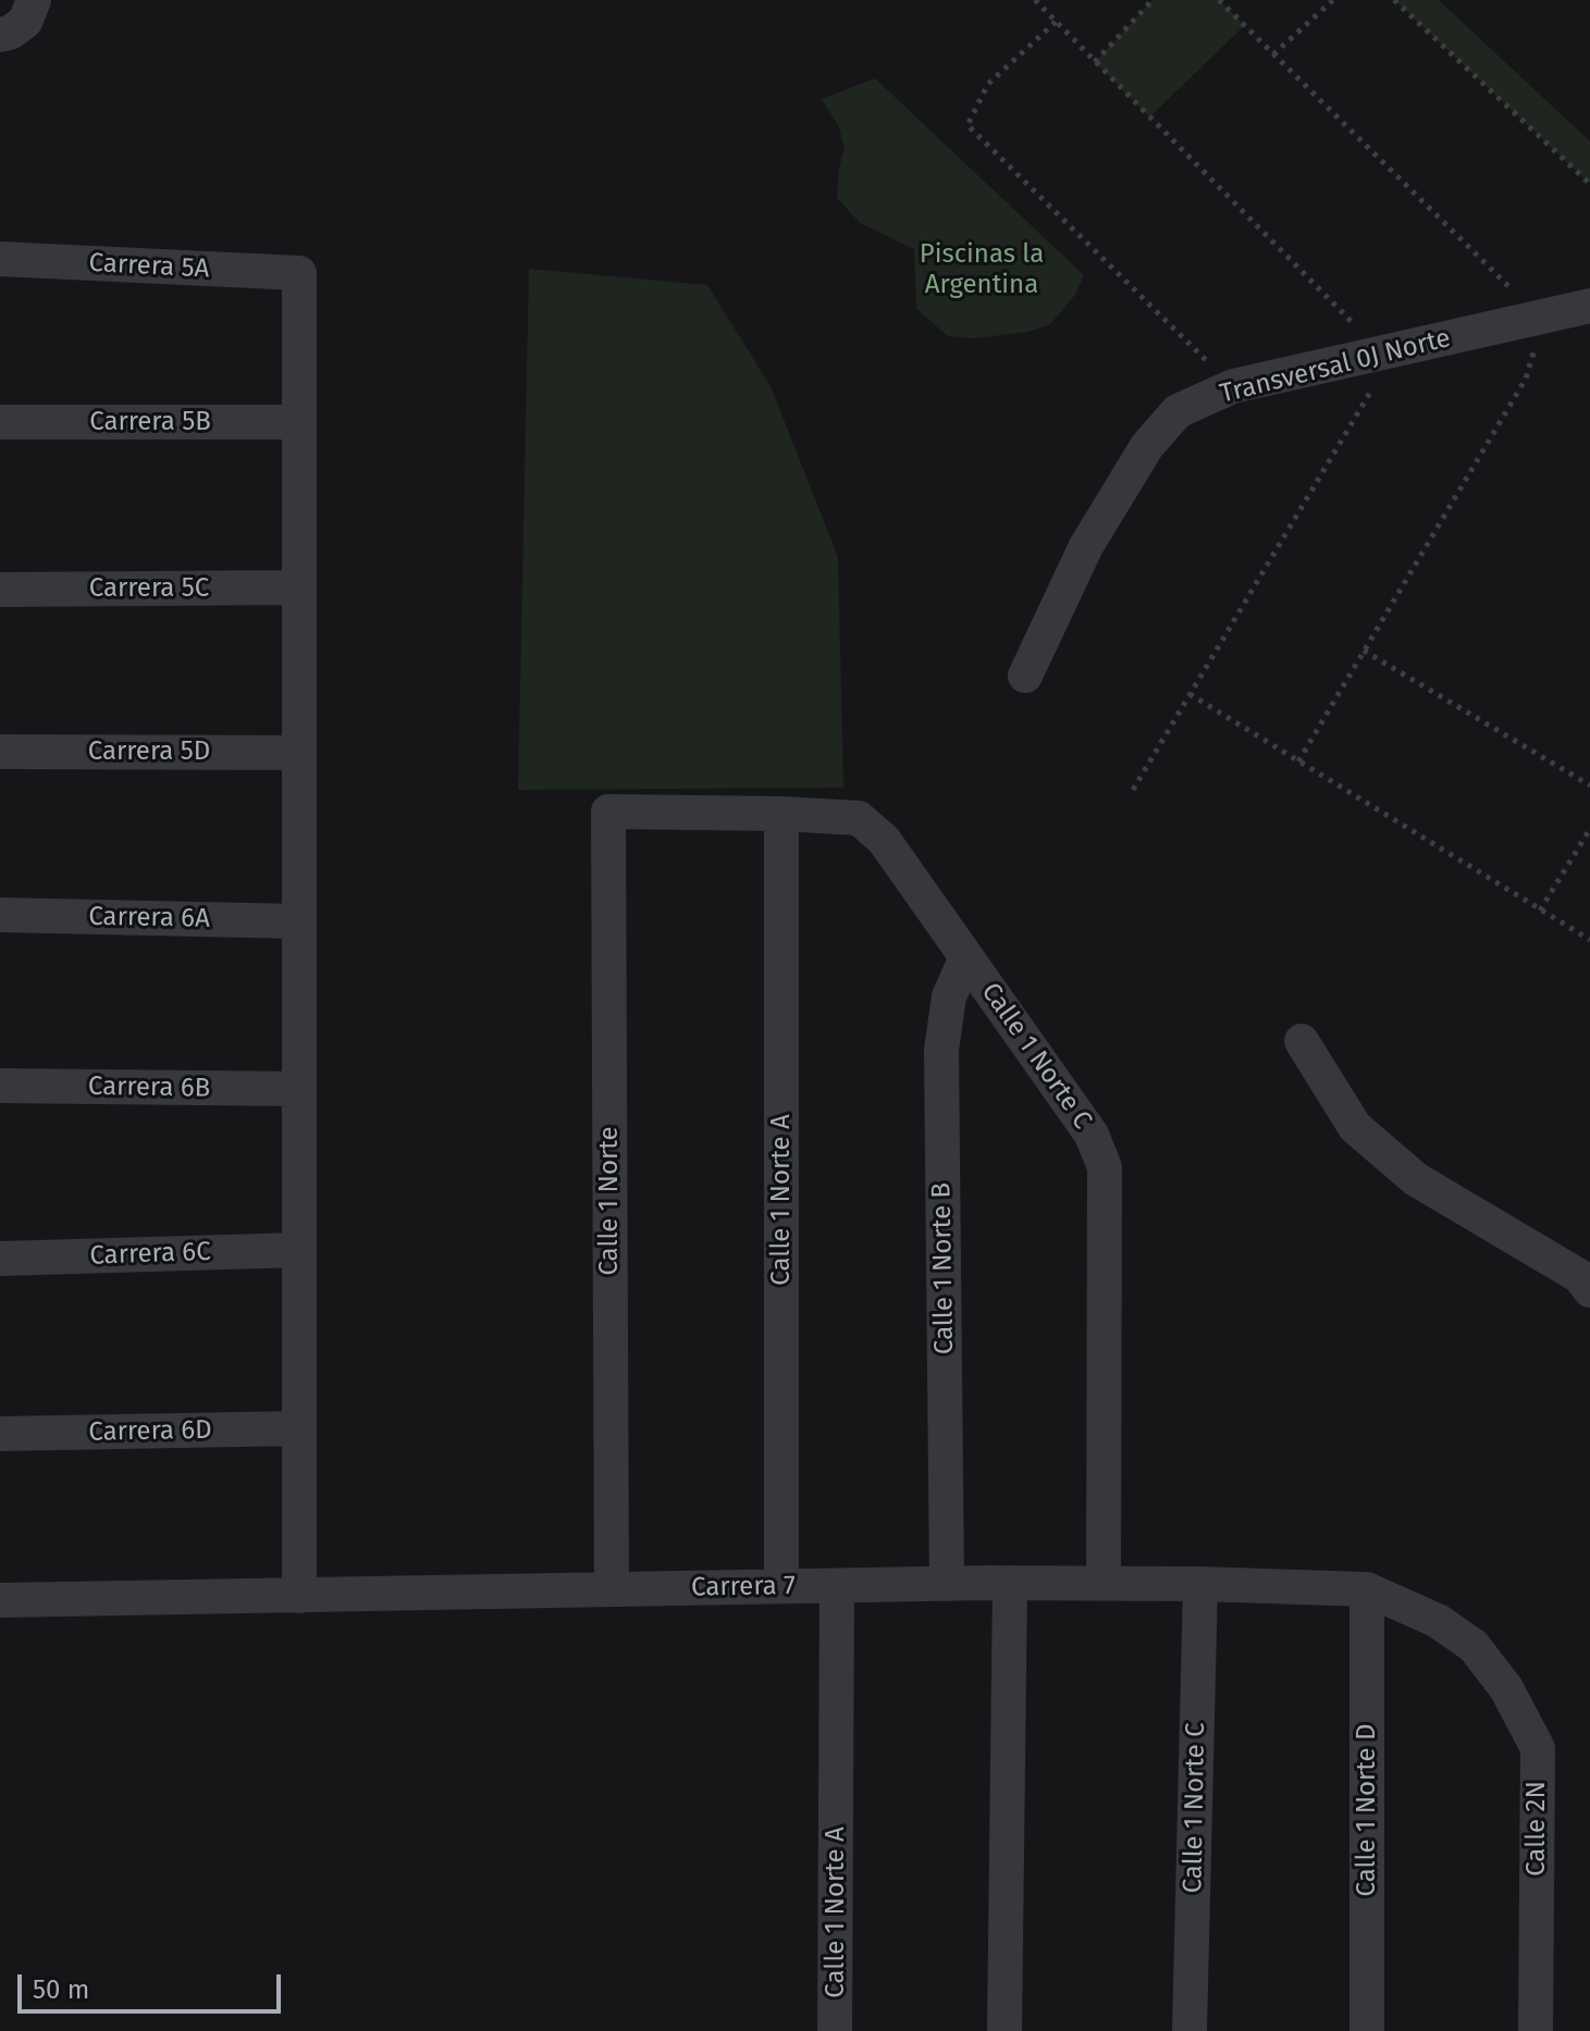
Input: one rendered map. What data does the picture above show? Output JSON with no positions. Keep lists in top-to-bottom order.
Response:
{
  "streets": {
    "street": [
      "Carrera 5A",
      "Transversal 0J Norte",
      "Carrera 5B",
      "Carrera 5C",
      "Carrera 5D",
      "Carrera 6A",
      "Calle 1 Norte C",
      "Carrera 6B",
      "Calle 1 Norte A",
      "Calle 1 Norte",
      "Carrera 6C",
      "Calle 1 Norte B",
      "Carrera 6D",
      "Carrera 7",
      "Calle 1 Norte D",
      "Calle 2N"
    ]
  },
  "crossings": [
    ["Carrera 5A", "Carrera 5B"],
    ["Calle 1 Norte C", "Calle 1 Norte A"],
    ["Calle 1 Norte C", "Calle 1 Norte"],
    ["Calle 1 Norte C", "Calle 1 Norte B"],
    ["Calle 1 Norte C", "Carrera 7"],
    ["Calle 1 Norte A", "Carrera 7"],
    ["Calle 1 Norte", "Carrera 7"],
    ["Calle 1 Norte B", "Carrera 7"],
    ["Carrera 7", "Calle 1 Norte D"],
    ["Carrera 7", "Calle 2N"]
  ],
  "parks": ["Piscinas la Argentina"],
  "scale_bar": "50 m"
}
